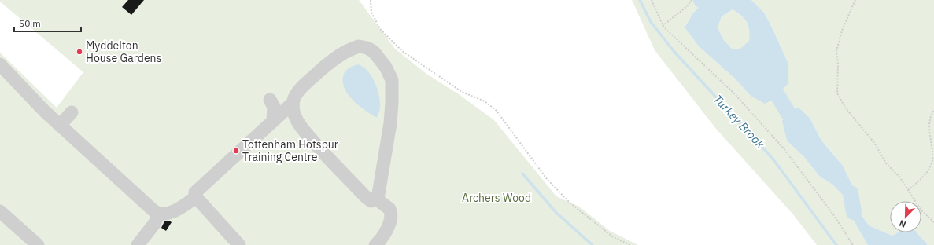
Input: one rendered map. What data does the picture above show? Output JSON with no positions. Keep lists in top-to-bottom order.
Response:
{
  "water": ["Turkey Brook"],
  "parks": ["Archers Wood"],
  "places": ["Myddelton House Gardens", "Tottenham Hotspur Training Centre"],
  "scale_bar": "50 m",
  "north": "bottom left"
}
